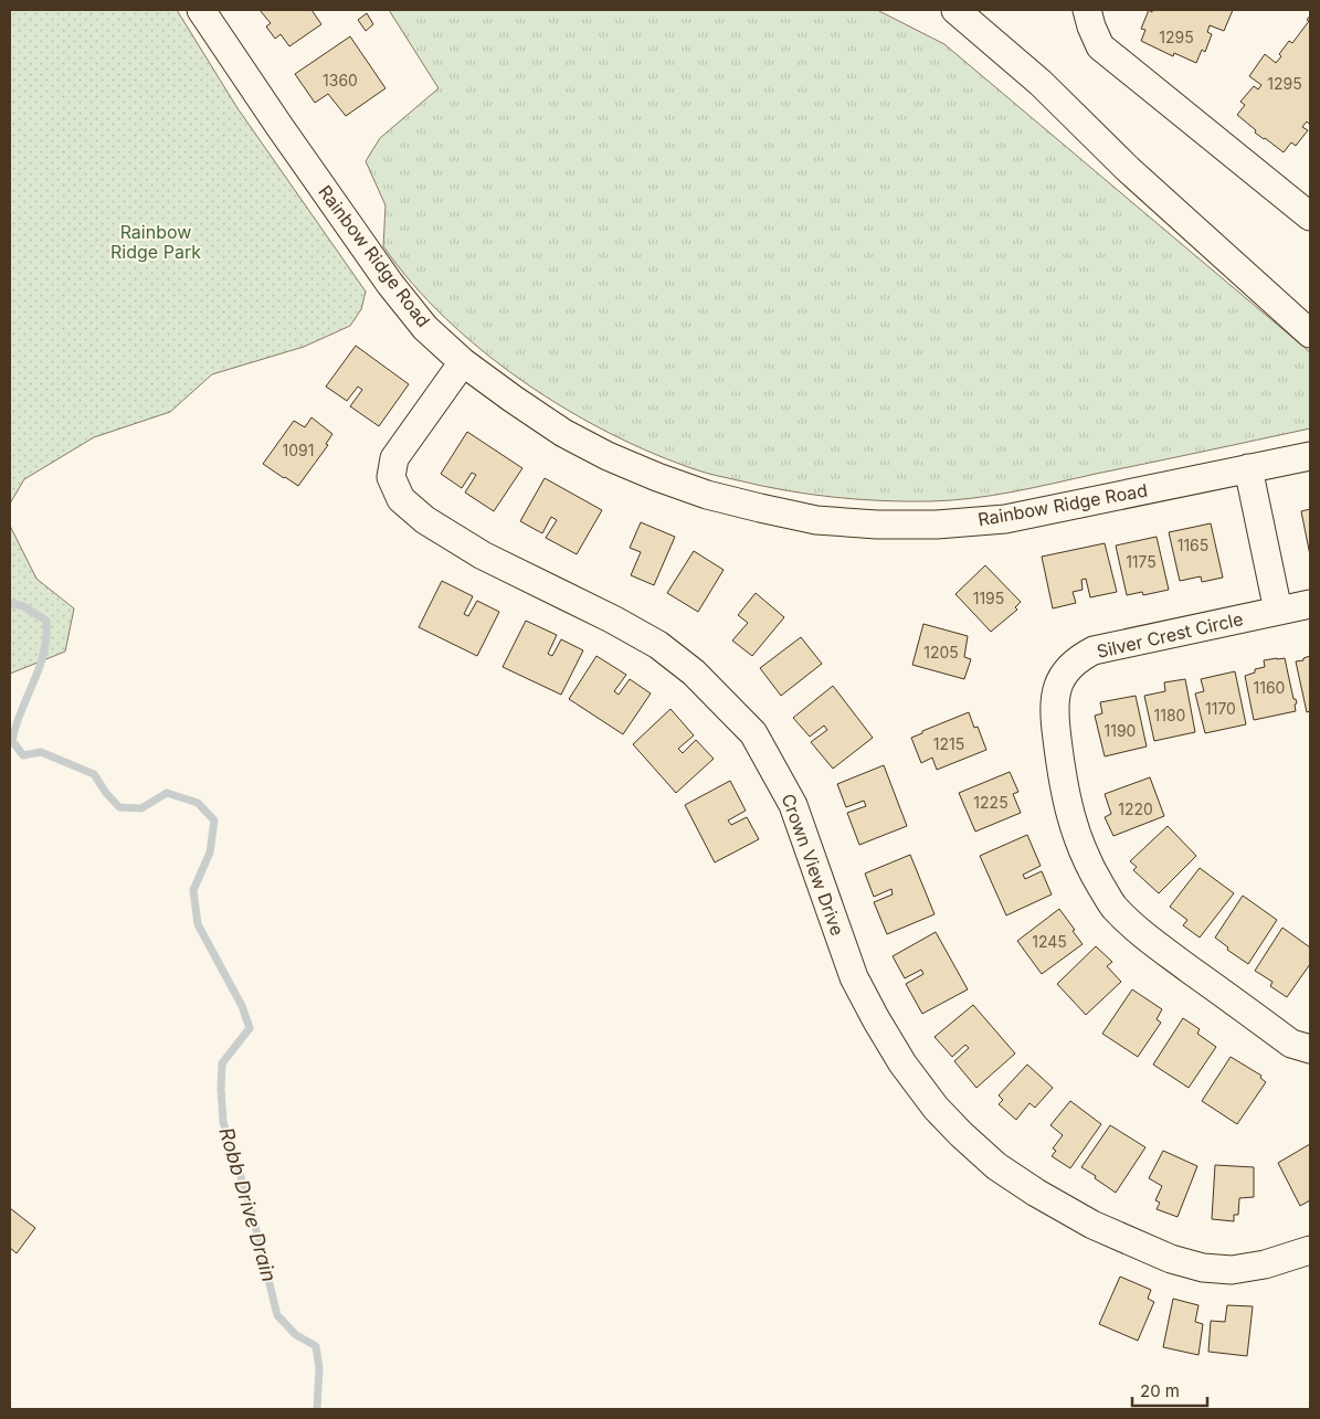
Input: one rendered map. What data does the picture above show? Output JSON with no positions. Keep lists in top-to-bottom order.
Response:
{
  "streets": {
    "street": ["Rainbow Ridge Road", "Silver Crest Circle", "Crown View Drive"]
  },
  "crossings": [
    ["Rainbow Ridge Road", "Crown View Drive"]
  ],
  "water": ["Robb Drive Drain"],
  "parks": ["Rainbow Ridge Park"],
  "house_numbers": [
    "1295",
    "1360",
    "1295",
    "1091",
    "1165",
    "1175",
    "1195",
    "1205",
    "1160",
    "1170",
    "1180",
    "1190",
    "1215",
    "1225",
    "1220",
    "1245"
  ],
  "scale_bar": "20 m"
}
